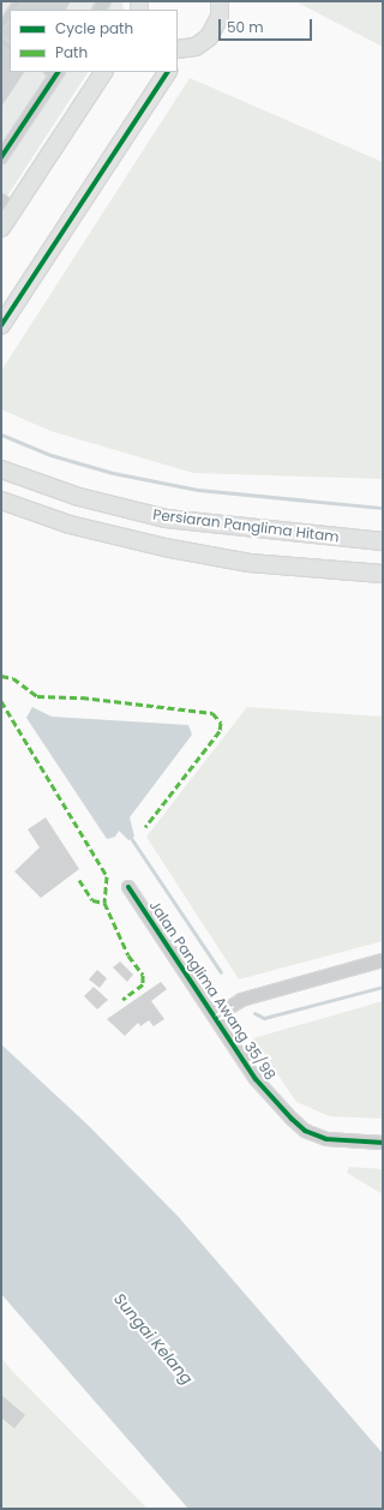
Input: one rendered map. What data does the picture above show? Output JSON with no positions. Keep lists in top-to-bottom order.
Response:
{
  "streets": {
    "main road": ["Persiaran Panglima Hitam"],
    "street": ["Jalan Panglima Awang 35/98"]
  },
  "water": ["Sungai Kelang"],
  "legend": ["Cycle path", "Path"],
  "scale_bar": "50 m"
}
